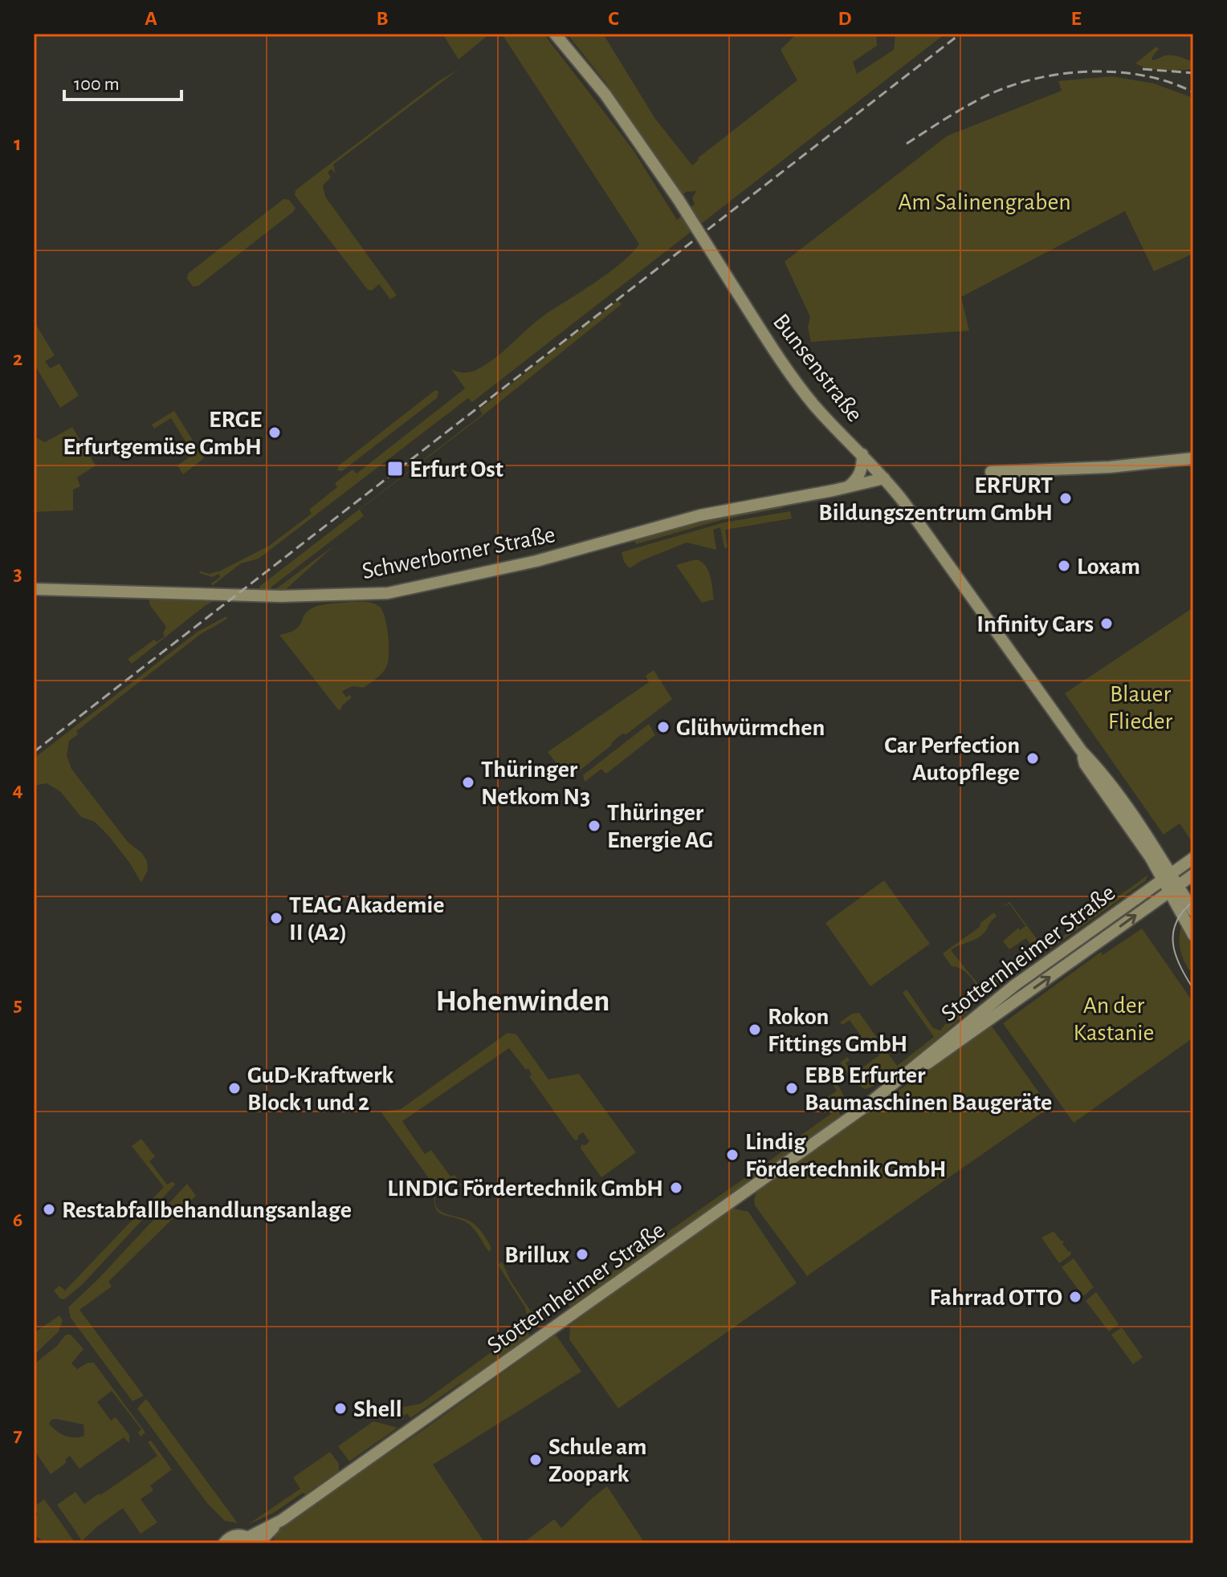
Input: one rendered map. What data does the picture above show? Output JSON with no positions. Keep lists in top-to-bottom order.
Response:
{
  "streets": {
    "main road": ["Bunsenstraße", "Schwerborner Straße", "Stotternheimer Straße"]
  },
  "crossings": [
    ["Bunsenstraße", "Schwerborner Straße"],
    ["Bunsenstraße", "Stotternheimer Straße"]
  ],
  "districts": ["Hohenwinden"],
  "parks": ["Am Salinengraben", "Blauer Flieder", "An der Kastanie"],
  "places": {
    "other": [
      "ERGE Erfurtgemüse GmbH",
      "ERFURT Bildungszentrum GmbH",
      "Loxam",
      "Infinity Cars",
      "Glühwürmchen",
      "Car Perfection Autopflege",
      "Thüringer Netkom N3",
      "Thüringer Energie AG",
      "TEAG Akademie II (A2)",
      "Rokon Fittings GmbH",
      "GuD-Kraftwerk Block 1 und 2",
      "EBB Erfurter Baumaschinen Baugeräte",
      "Lindig Fördertechnik GmbH",
      "LINDIG Fördertechnik GmbH",
      "Restabfallbehandlungsanlage",
      "Brillux",
      "Fahrrad OTTO",
      "Shell",
      "Schule am Zoopark"
    ],
    "transit": ["Erfurt Ost"]
  },
  "scale_bar": "100 m",
  "grid": {
    "columns": [
      "A",
      "B",
      "C",
      "D",
      "E"
    ],
    "rows": [
      "1",
      "2",
      "3",
      "4",
      "5",
      "6",
      "7"
    ]
  }
}
